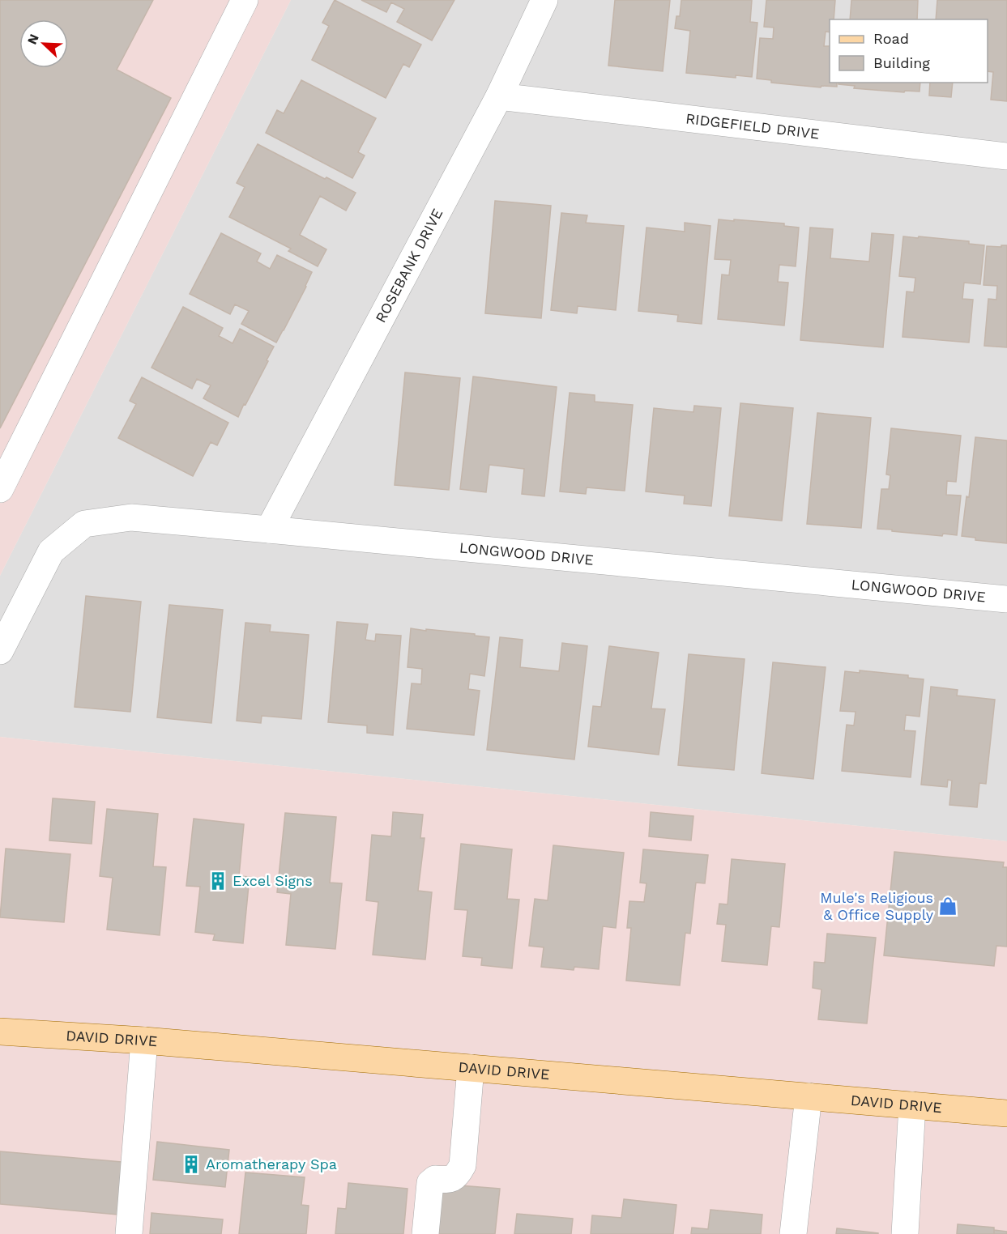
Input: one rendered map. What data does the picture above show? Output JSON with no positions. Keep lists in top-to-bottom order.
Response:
{
  "streets": {
    "main road": ["DAVID DRIVE"],
    "street": ["RIDGEFIELD DRIVE", "ROSEBANK DRIVE", "LONGWOOD DRIVE"]
  },
  "crossings": [
    ["RIDGEFIELD DRIVE", "ROSEBANK DRIVE"],
    ["ROSEBANK DRIVE", "LONGWOOD DRIVE"]
  ],
  "places": {
    "building": ["Excel Signs", "Aromatherapy Spa"],
    "shop": ["Mule's Religious & Office Supply"]
  },
  "legend": ["Road", "Building"],
  "north": "top left"
}
